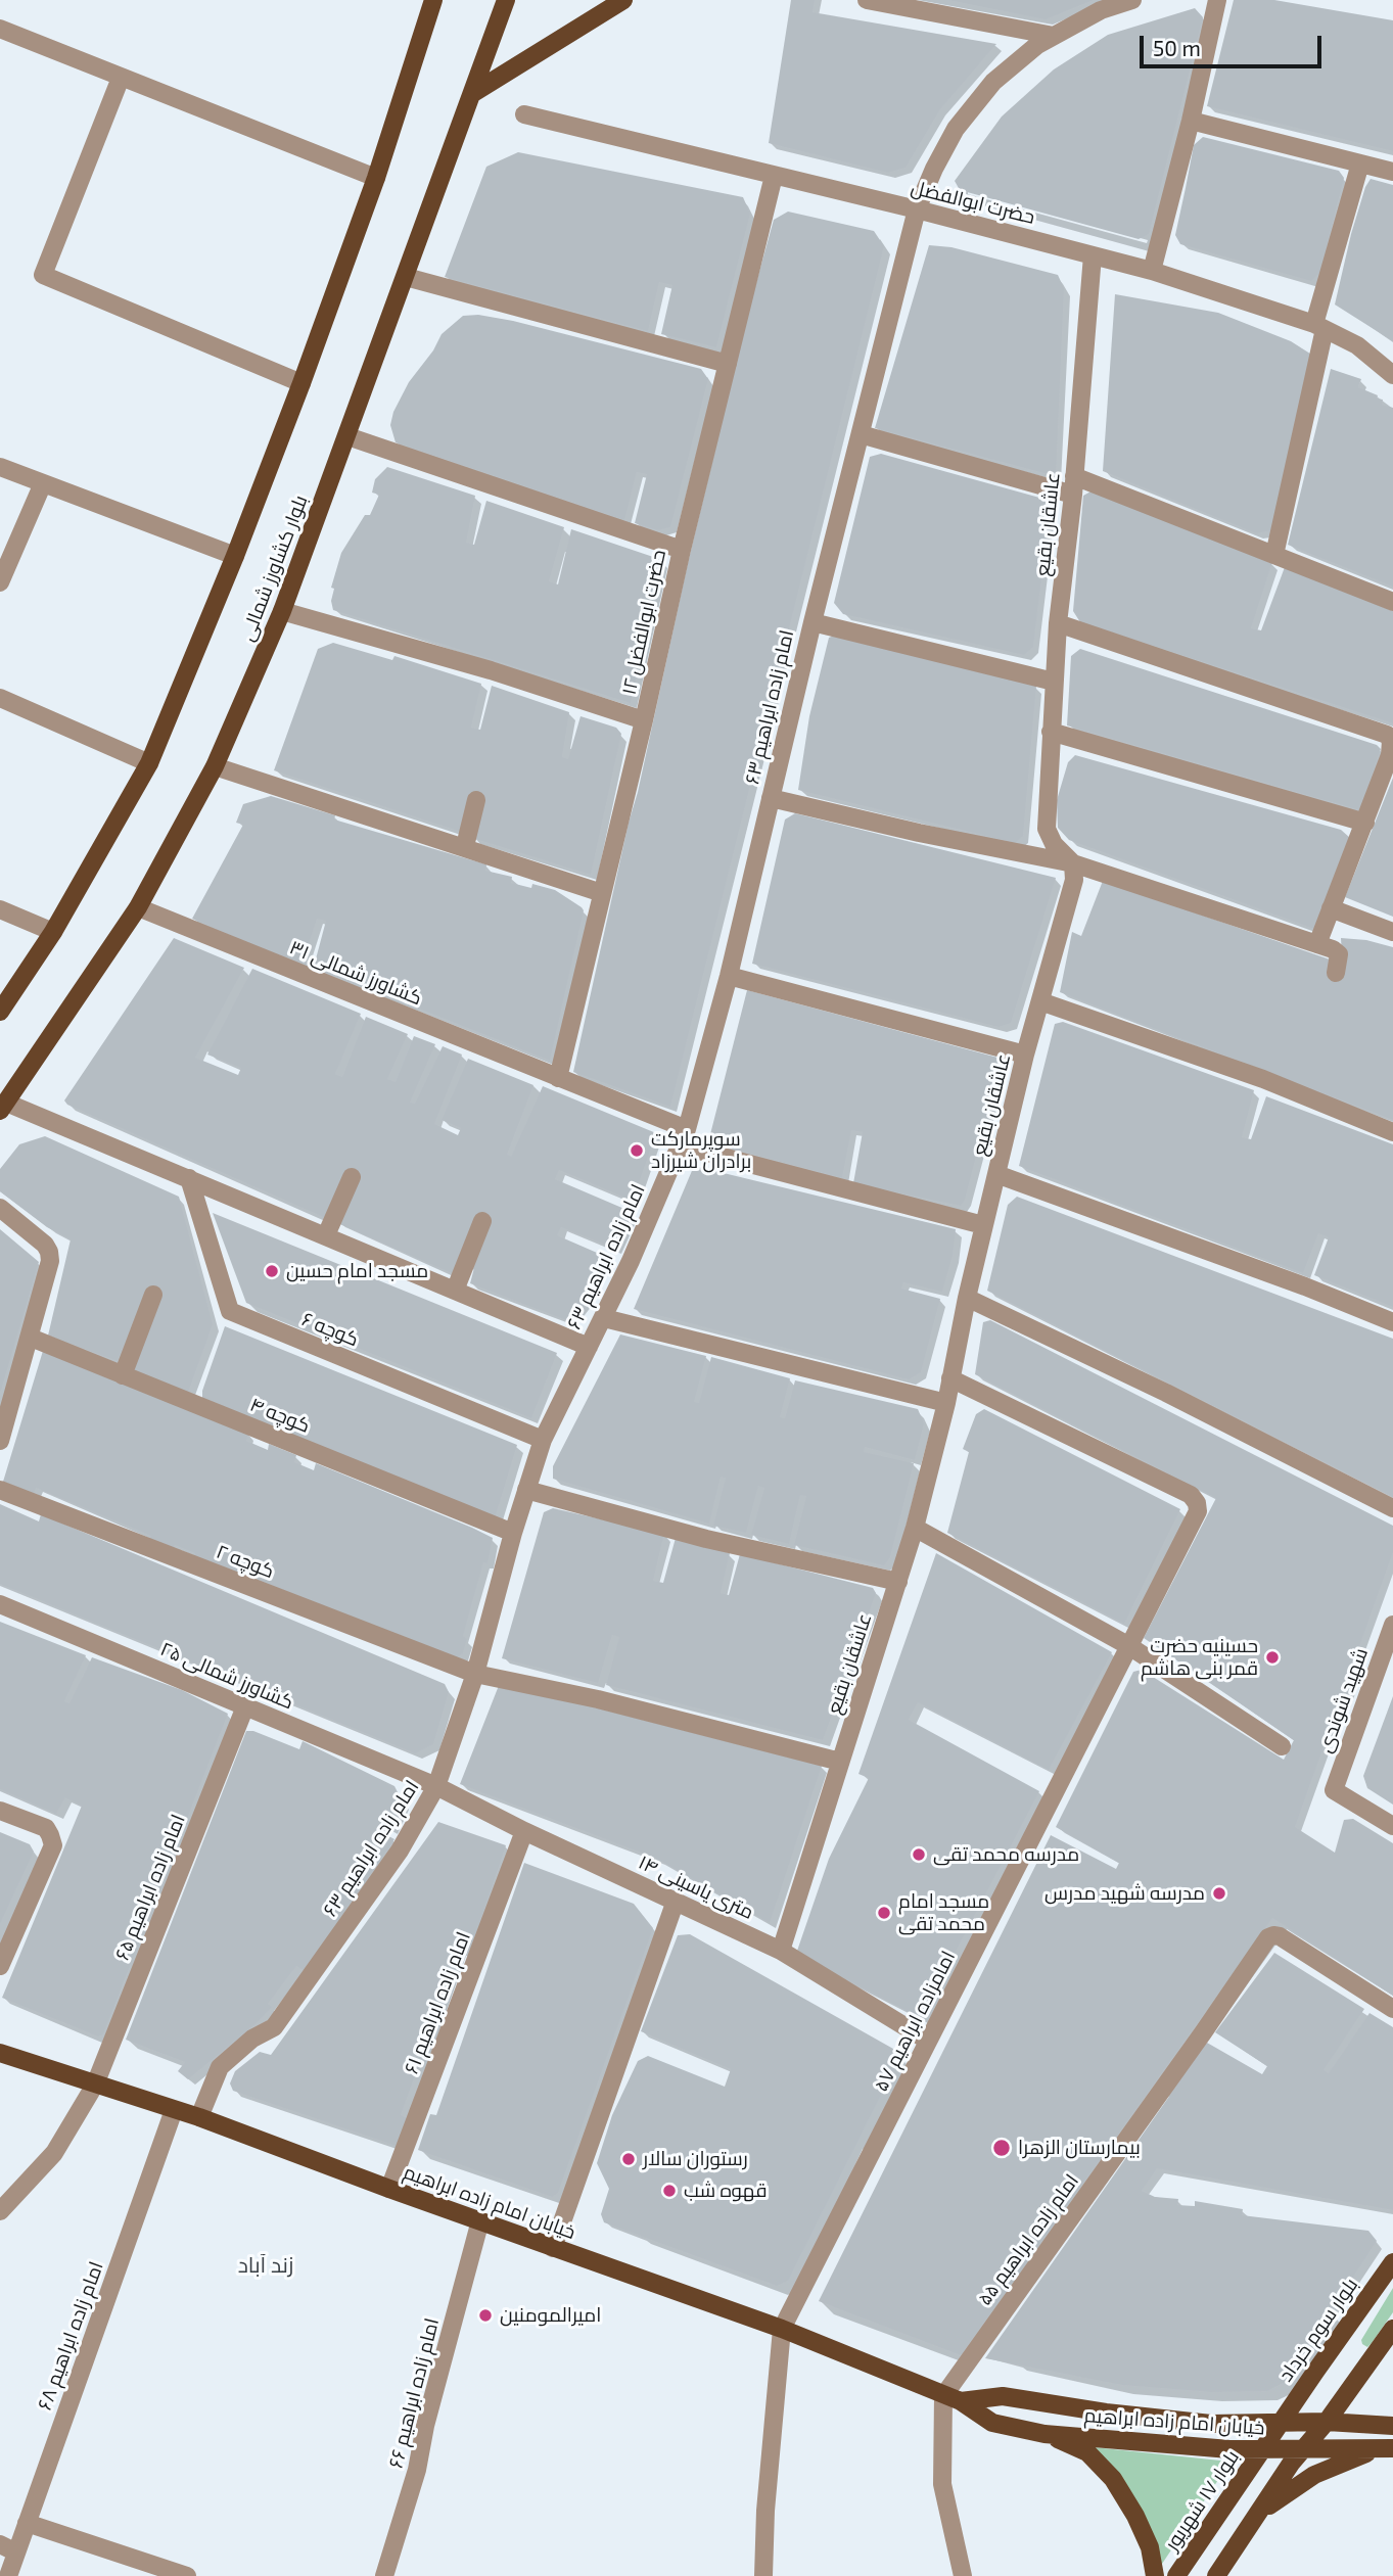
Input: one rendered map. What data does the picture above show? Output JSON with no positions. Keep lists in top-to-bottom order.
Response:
{
  "streets": {
    "main road": [
      "بلوار کشاورز شمالی",
      "خیابان امام زاده ابراهیم",
      "بلوار سوم خرداد",
      "بلوار ۱۷ شهریور"
    ],
    "street": [
      "حضرت ابوالفضل",
      "عاشقان بقیع",
      "حضرت ابوالفضل ۱۲",
      "امام زاده ابراهیم ۶۳",
      "کشاورز شمالی ۳۱",
      "کوچه ۶",
      "کوچه ۴",
      "کوچه ۲",
      "کشاورز شمالی ۲۵",
      "شهید شوندی",
      "امام زاده ابراهیم ۶۵",
      "۱۴ متری یاسینی",
      "امام زاده ابراهیم ۶۱",
      "امامزاده ابراهیم ۵۷",
      "امام زاده ابراهیم ۵۵",
      "امام زاده ابراهیم ۶۸",
      "امام زاده ابراهیم ۶۶"
    ]
  },
  "crossings": [
    ["حضرت ابوالفضل", "عاشقان بقیع"],
    ["حضرت ابوالفضل", "حضرت ابوالفضل ۱۲"],
    ["حضرت ابوالفضل", "امام زاده ابراهیم ۶۳"],
    ["عاشقان بقیع", "کشاورز شمالی ۳۱"],
    ["عاشقان بقیع", "کوچه ۲"],
    ["عاشقان بقیع", "۱۴ متری یاسینی"],
    ["عاشقان بقیع", "امامزاده ابراهیم ۵۷"],
    ["بلوار کشاورز شمالی", "کشاورز شمالی ۳۱"],
    ["حضرت ابوالفضل ۱۲", "کشاورز شمالی ۳۱"],
    ["امام زاده ابراهیم ۶۳", "کشاورز شمالی ۳۱"],
    ["امام زاده ابراهیم ۶۳", "کوچه ۶"],
    ["امام زاده ابراهیم ۶۳", "کوچه ۴"],
    ["امام زاده ابراهیم ۶۳", "کوچه ۲"],
    ["امام زاده ابراهیم ۶۳", "کشاورز شمالی ۲۵"],
    ["امام زاده ابراهیم ۶۳", "۱۴ متری یاسینی"],
    ["امام زاده ابراهیم ۶۳", "خیابان امام زاده ابراهیم"],
    ["کشاورز شمالی ۲۵", "امام زاده ابراهیم ۶۵"],
    ["کشاورز شمالی ۲۵", "۱۴ متری یاسینی"],
    ["امام زاده ابراهیم ۶۵", "خیابان امام زاده ابراهیم"],
    ["۱۴ متری یاسینی", "امام زاده ابراهیم ۶۱"],
    ["۱۴ متری یاسینی", "امامزاده ابراهیم ۵۷"],
    ["امام زاده ابراهیم ۶۱", "خیابان امام زاده ابراهیم"],
    ["امامزاده ابراهیم ۵۷", "خیابان امام زاده ابراهیم"],
    ["خیابان امام زاده ابراهیم", "امام زاده ابراهیم ۵۵"],
    ["خیابان امام زاده ابراهیم", "بلوار سوم خرداد"],
    ["خیابان امام زاده ابراهیم", "امام زاده ابراهیم ۶۸"],
    ["خیابان امام زاده ابراهیم", "امام زاده ابراهیم ۶۶"],
    ["خیابان امام زاده ابراهیم", "بلوار ۱۷ شهریور"],
    ["بلوار سوم خرداد", "بلوار ۱۷ شهریور"]
  ],
  "districts": ["زند آباد"],
  "places": [
    "سوپرمارکت برادران شیرزاد",
    "مسجد امام حسین",
    "حسینیه حضرت قمر بنی هاشم",
    "مدرسه محمد تقی",
    "مدرسه شهید مدرس",
    "مسجد امام محمد تقی",
    "بیمارستان الزهرا",
    "رستوران سالار",
    "قهوه شب",
    "امیرالمومنین"
  ],
  "scale_bar": "50 m"
}
